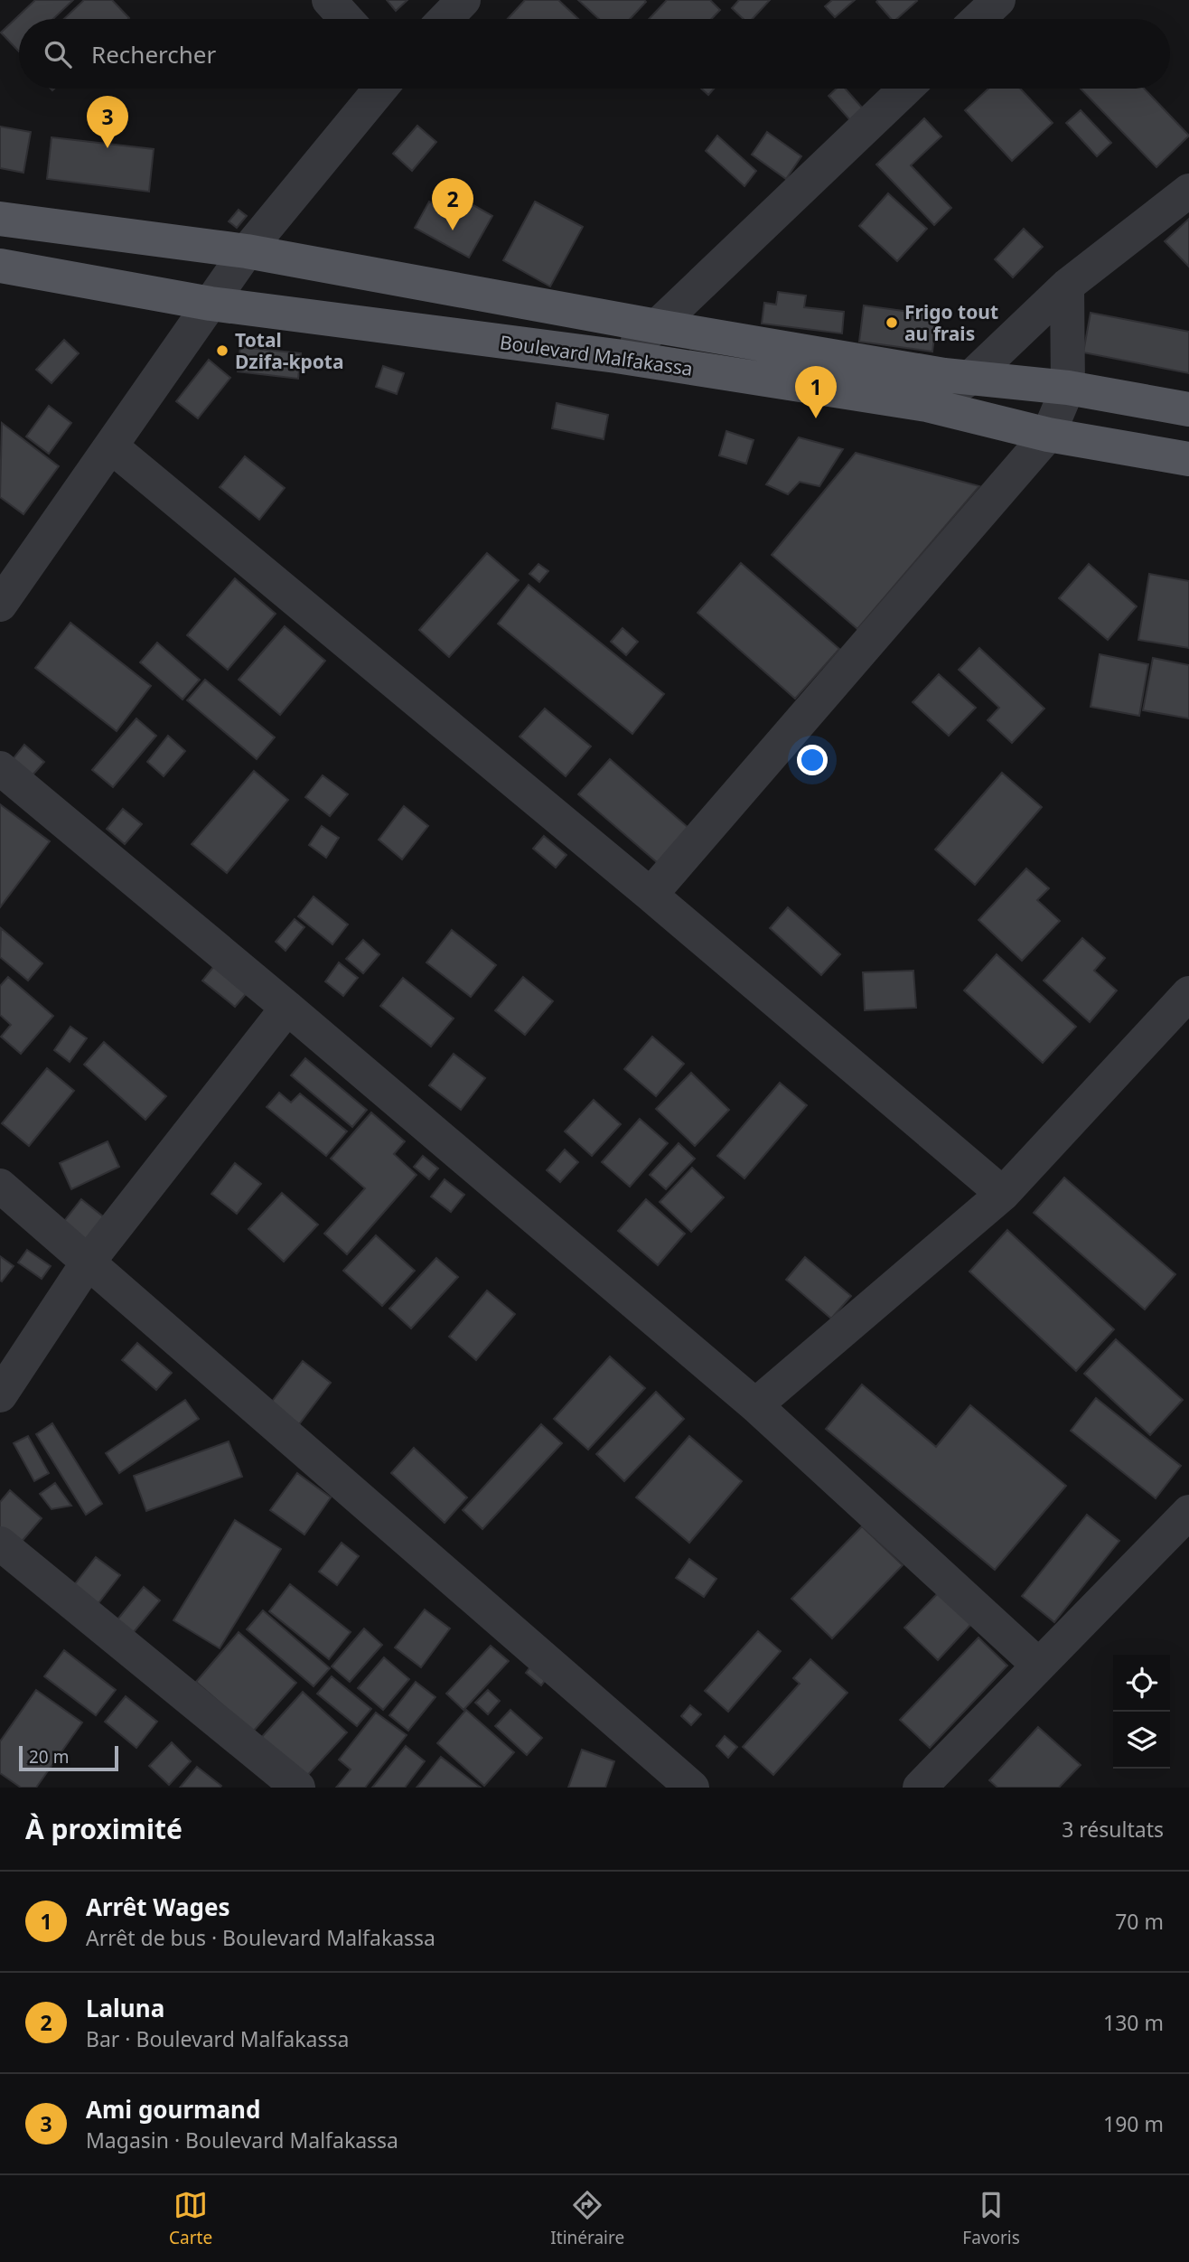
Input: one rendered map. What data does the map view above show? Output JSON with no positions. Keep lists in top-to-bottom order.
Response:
{
  "streets": {
    "main road": ["Boulevard Malfakassa"]
  },
  "places": ["Frigo tout au frais", "Total Dzifa-kpota"],
  "scale_bar": "20 m",
  "page": {
    "search": "Rechercher",
    "pins": ["3", "2", "1"],
    "scale": "20 m",
    "heading": ["À proximité", "3 résultats"],
    "list": [
      {
        "mark": "1",
        "name": "Arrêt Wages",
        "note": "Arrêt de bus · Boulevard Malfakassa",
        "value": "70 m"
      },
      {
        "mark": "2",
        "name": "Laluna",
        "note": "Bar · Boulevard Malfakassa",
        "value": "130 m"
      },
      {
        "mark": "3",
        "name": "Ami gourmand",
        "note": "Magasin · Boulevard Malfakassa",
        "value": "190 m"
      }
    ],
    "nav": ["Carte", "Itinéraire", "Favoris"]
  }
}
